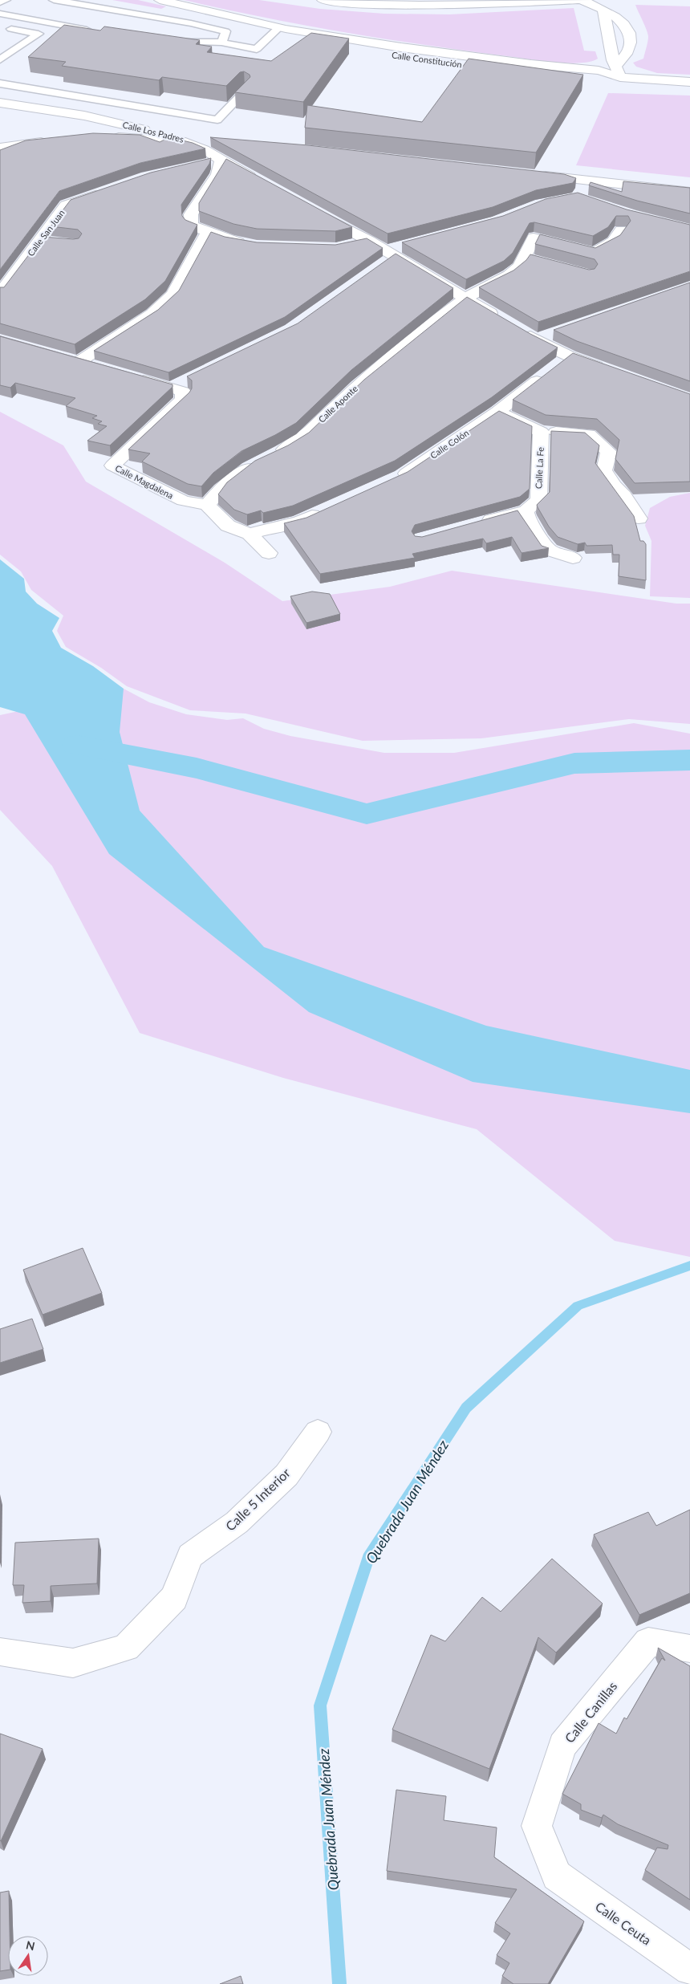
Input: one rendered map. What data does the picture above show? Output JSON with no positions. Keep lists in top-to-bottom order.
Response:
{
  "streets": {
    "street": [
      "Calle Constitución",
      "Calle Los Padres",
      "Calle San Juan",
      "Calle Aponte",
      "Calle Colón",
      "Calle La Fe",
      "Calle Magdalena",
      "Calle 5 Interior",
      "Calle Canillas",
      "Calle Ceuta"
    ]
  },
  "crossings": [
    ["Calle Aponte", "Calle Magdalena"],
    ["Calle Colón", "Calle La Fe"],
    ["Calle Canillas", "Calle Ceuta"]
  ],
  "water": ["Quebrada Juan Méndez"],
  "north": "top"
}
